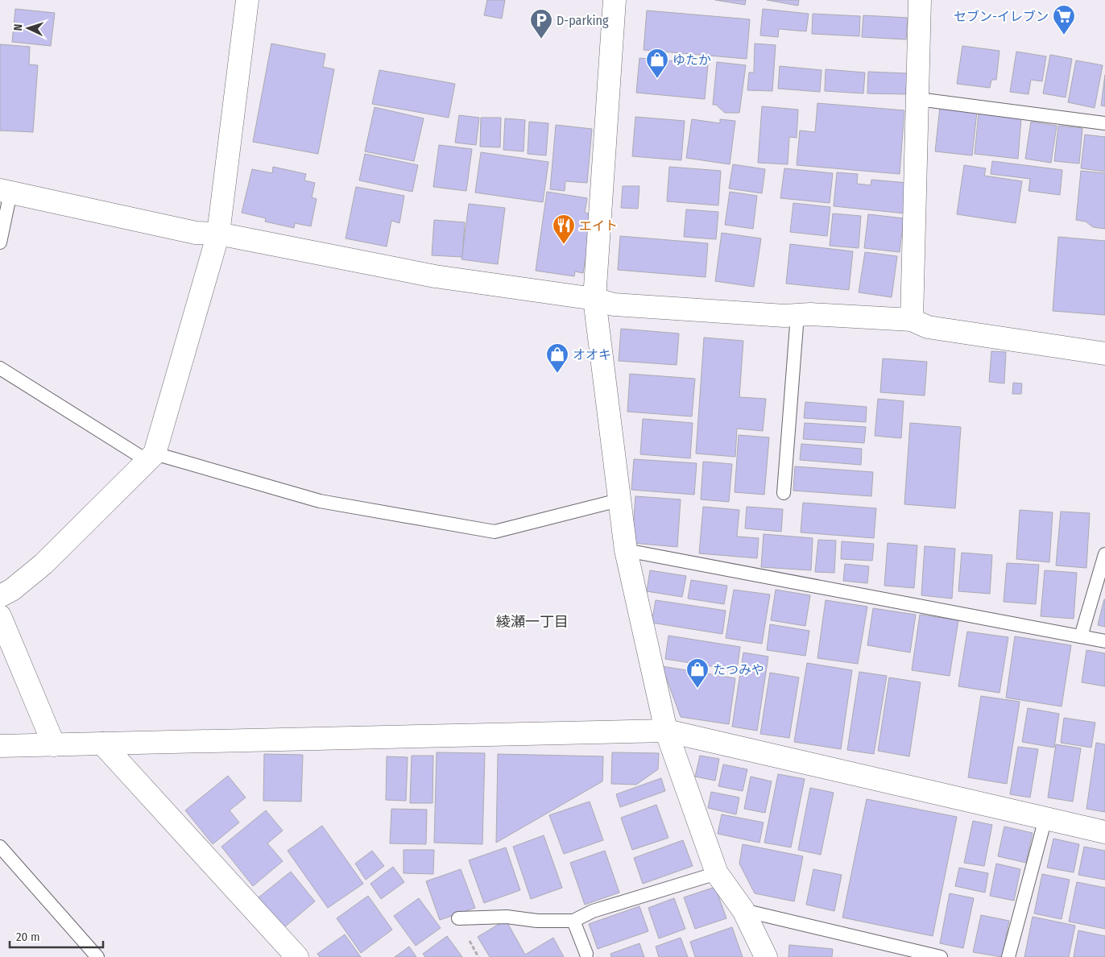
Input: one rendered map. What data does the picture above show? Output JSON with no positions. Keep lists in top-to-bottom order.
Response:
{
  "districts": ["綾瀬一丁目"],
  "places": {
    "supermarket": ["セブン-イレブン"],
    "parking": ["D-parking"],
    "shop": ["ゆたか", "オオキ", "たつみや"],
    "restaurant": ["エイト"]
  },
  "scale_bar": "20 m",
  "north": "left"
}
